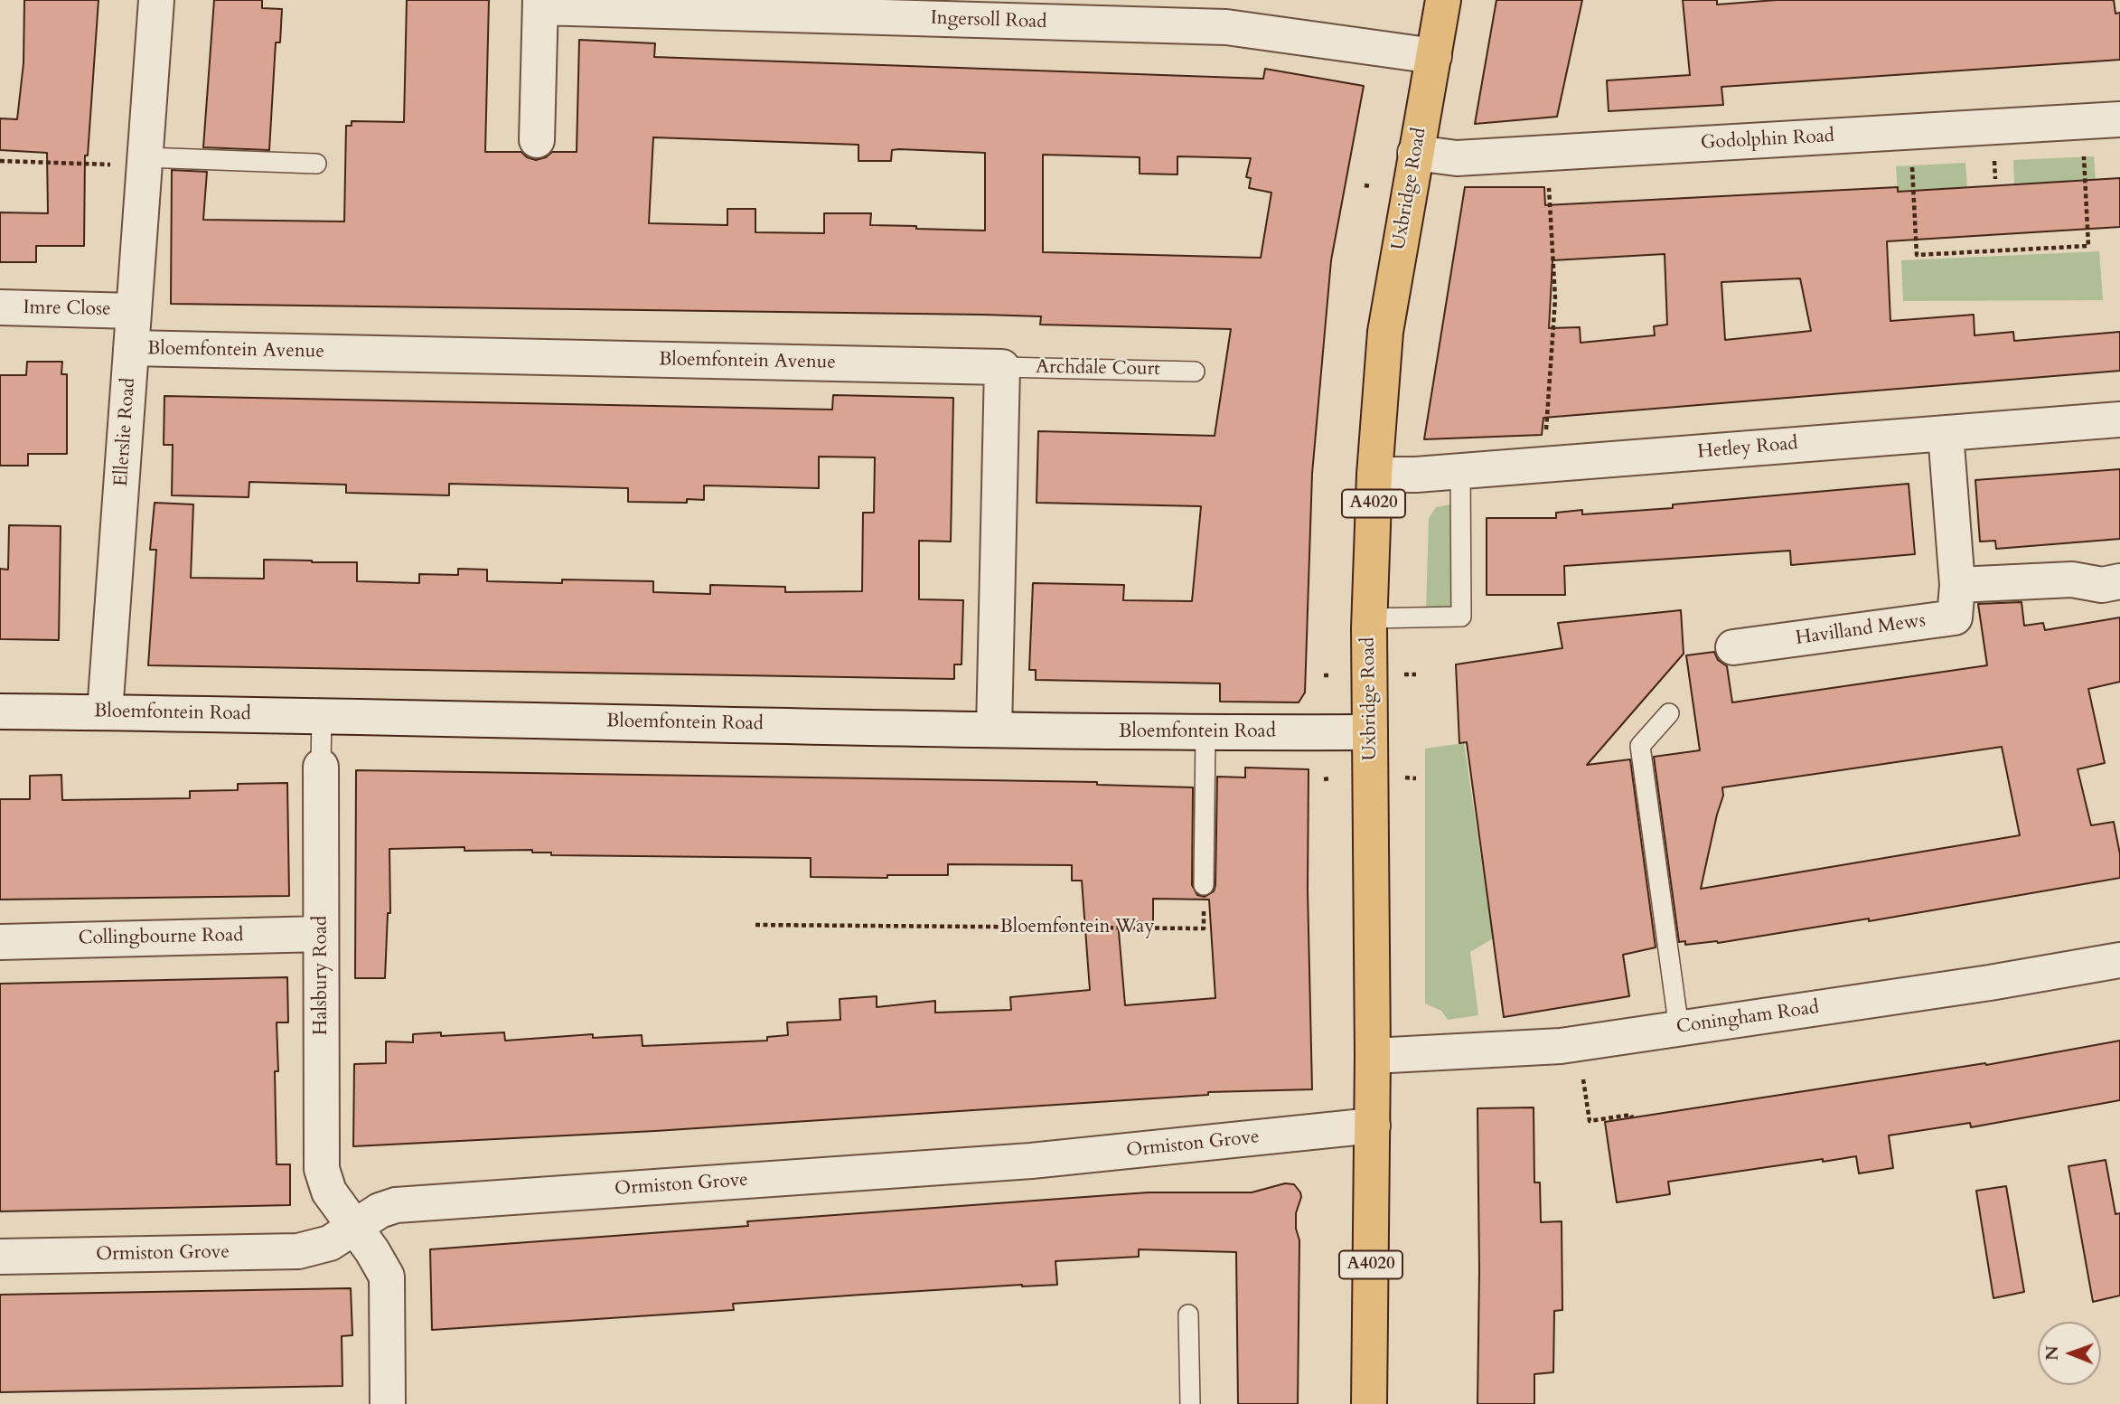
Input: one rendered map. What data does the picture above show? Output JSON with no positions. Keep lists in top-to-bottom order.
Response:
{
  "streets": {
    "main road": ["Uxbridge Road", "A4020"],
    "street": [
      "Ingersoll Road",
      "Godolphin Road",
      "Imre Close",
      "Bloemfontein Avenue",
      "Ellerslie Road",
      "Hetley Road",
      "Havilland Mews",
      "Bloemfontein Road",
      "Collingbourne Road",
      "Halsbury Road",
      "Coningham Road",
      "Ormiston Grove"
    ],
    "lane": ["Archdale Court"],
    "path": ["Bloemfontein Way"]
  },
  "crossings": [
    ["Ingersoll Road", "Uxbridge Road"],
    ["Godolphin Road", "Uxbridge Road"],
    ["Uxbridge Road", "Hetley Road"],
    ["Uxbridge Road", "Bloemfontein Road"],
    ["Uxbridge Road", "Coningham Road"],
    ["Uxbridge Road", "Ormiston Grove"],
    ["Imre Close", "Ellerslie Road"],
    ["Bloemfontein Avenue", "Archdale Court"],
    ["Bloemfontein Avenue", "Ellerslie Road"],
    ["Ellerslie Road", "Bloemfontein Road"],
    ["Hetley Road", "Havilland Mews"],
    ["Bloemfontein Road", "Halsbury Road"],
    ["Collingbourne Road", "Halsbury Road"],
    ["Halsbury Road", "Ormiston Grove"]
  ],
  "north": "left"
}
